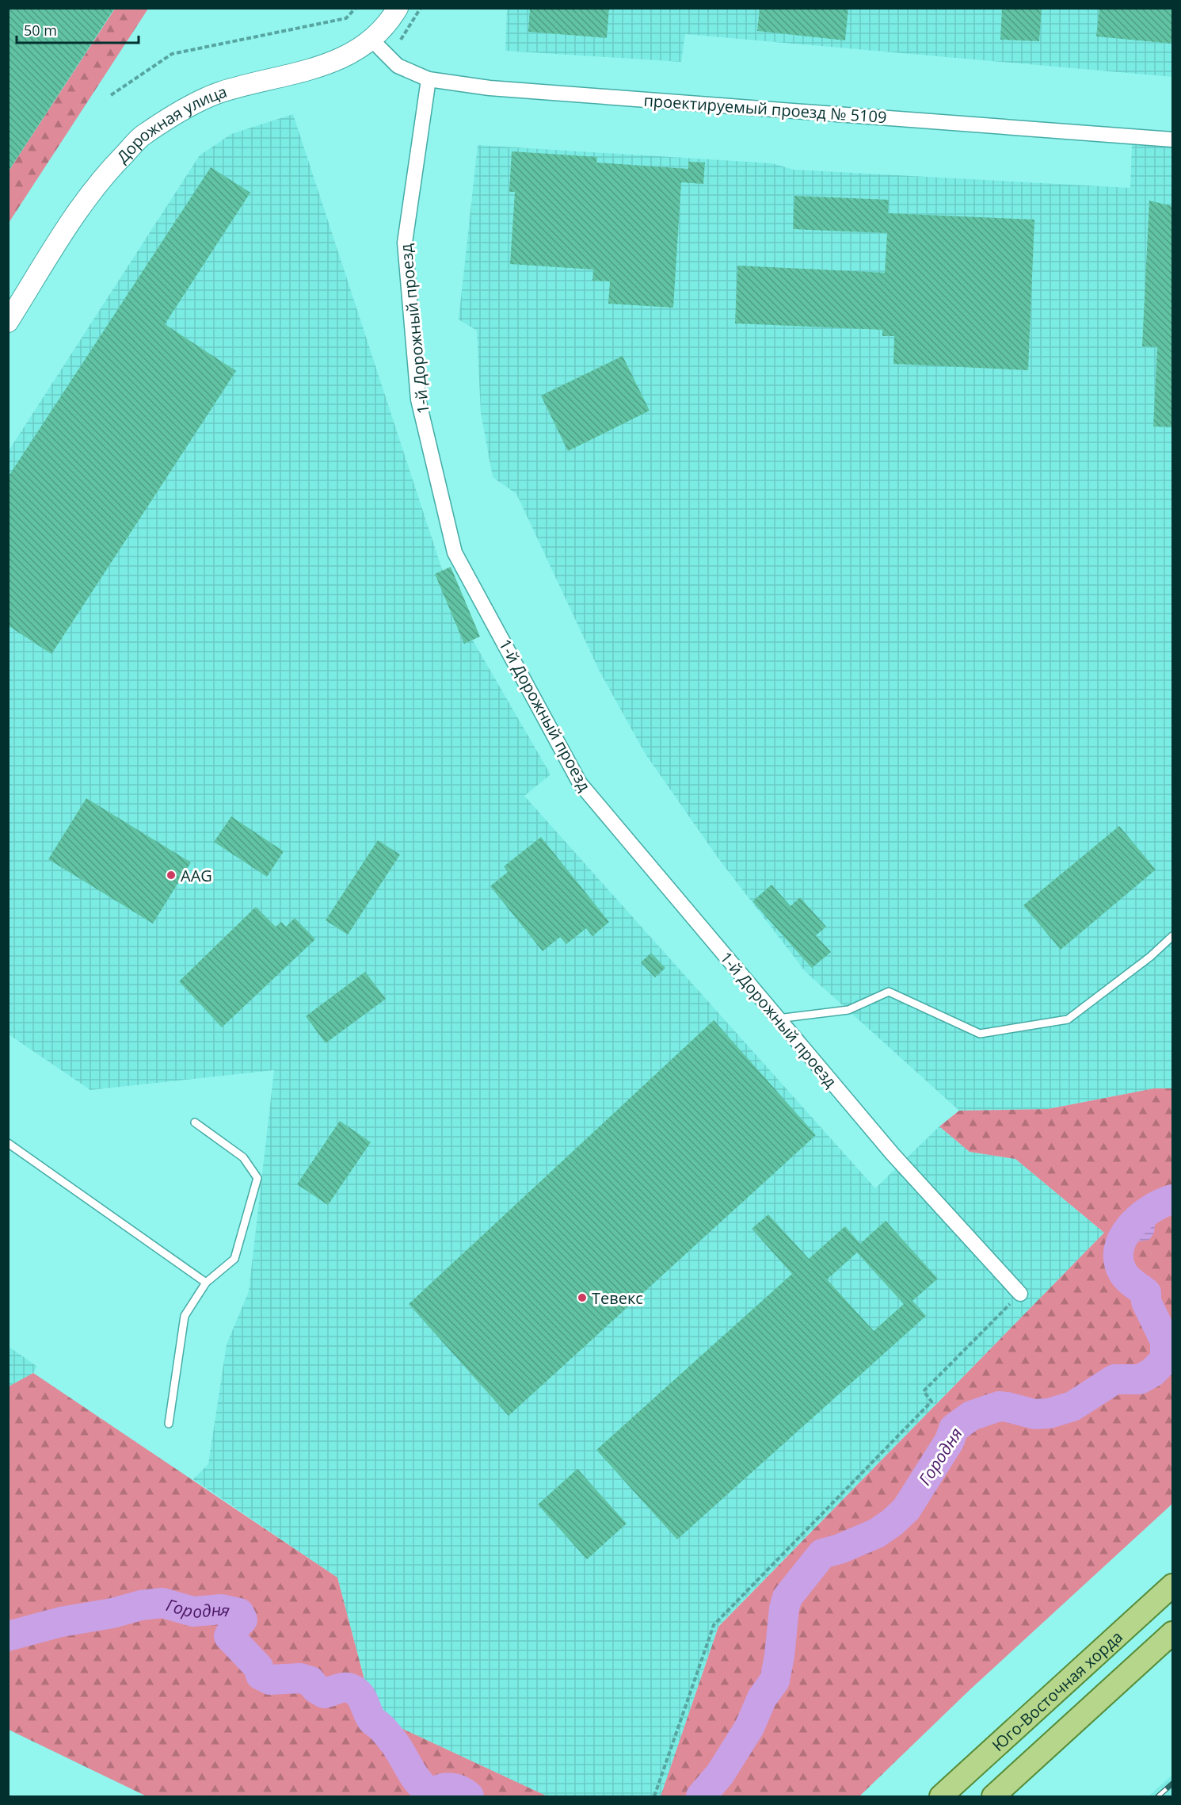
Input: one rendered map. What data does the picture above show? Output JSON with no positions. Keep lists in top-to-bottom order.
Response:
{
  "streets": {
    "main road": ["Дорожная улица", "Юго-Восточная хорда"],
    "street": ["проектируемый проезд № 5109", "1-й Дорожный проезд"]
  },
  "crossings": [
    ["проектируемый проезд № 5109", "Дорожная улица"],
    ["проектируемый проезд № 5109", "1-й Дорожный проезд"]
  ],
  "water": ["Городня"],
  "places": ["AAG", "Тевекс"],
  "scale_bar": "50 m"
}
